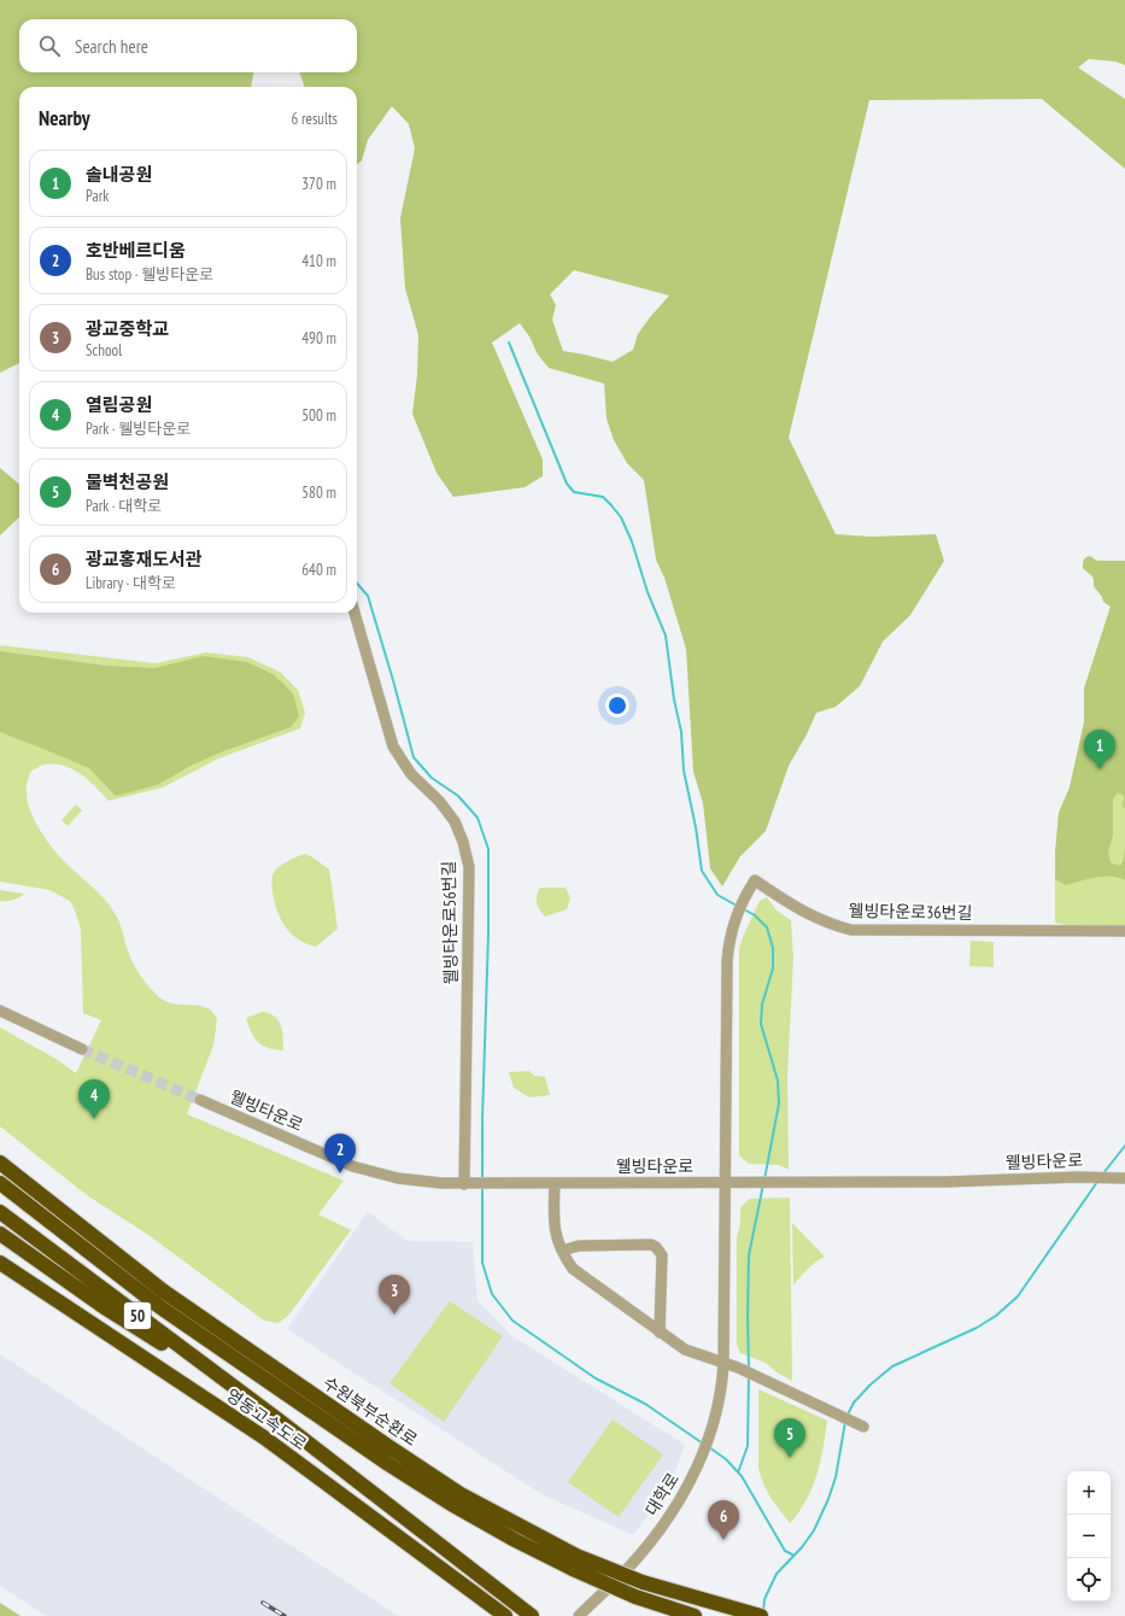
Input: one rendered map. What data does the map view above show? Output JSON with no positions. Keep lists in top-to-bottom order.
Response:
{
  "streets": {
    "highway": ["50", "수원북부순환로", "영동고속도로"],
    "street": [
      "웰빙타운로36번길",
      "웰빙타운로56번길",
      "웰빙타운로",
      "대학로"
    ]
  },
  "crossings": [
    ["웰빙타운로36번길", "웰빙타운로"],
    ["웰빙타운로36번길", "대학로"],
    ["웰빙타운로56번길", "웰빙타운로"],
    ["웰빙타운로", "대학로"]
  ],
  "page": {
    "search": "Search here",
    "heading": ["Nearby", "6 results"],
    "list": [
      {
        "mark": "1",
        "name": "솔내공원",
        "note": "Park",
        "value": "370 m"
      },
      {
        "mark": "2",
        "name": "호반베르디움",
        "note": "Bus stop · 웰빙타운로",
        "value": "410 m"
      },
      {
        "mark": "3",
        "name": "광교중학교",
        "note": "School",
        "value": "490 m"
      },
      {
        "mark": "4",
        "name": "열림공원",
        "note": "Park · 웰빙타운로",
        "value": "500 m"
      },
      {
        "mark": "5",
        "name": "물벽천공원",
        "note": "Park · 대학로",
        "value": "580 m"
      },
      {
        "mark": "6",
        "name": "광교홍재도서관",
        "note": "Library · 대학로",
        "value": "640 m"
      }
    ],
    "pins": [
      "1",
      "4",
      "2",
      "3",
      "5",
      "6"
    ],
    "map_buttons": ["+", "−"]
  }
}
